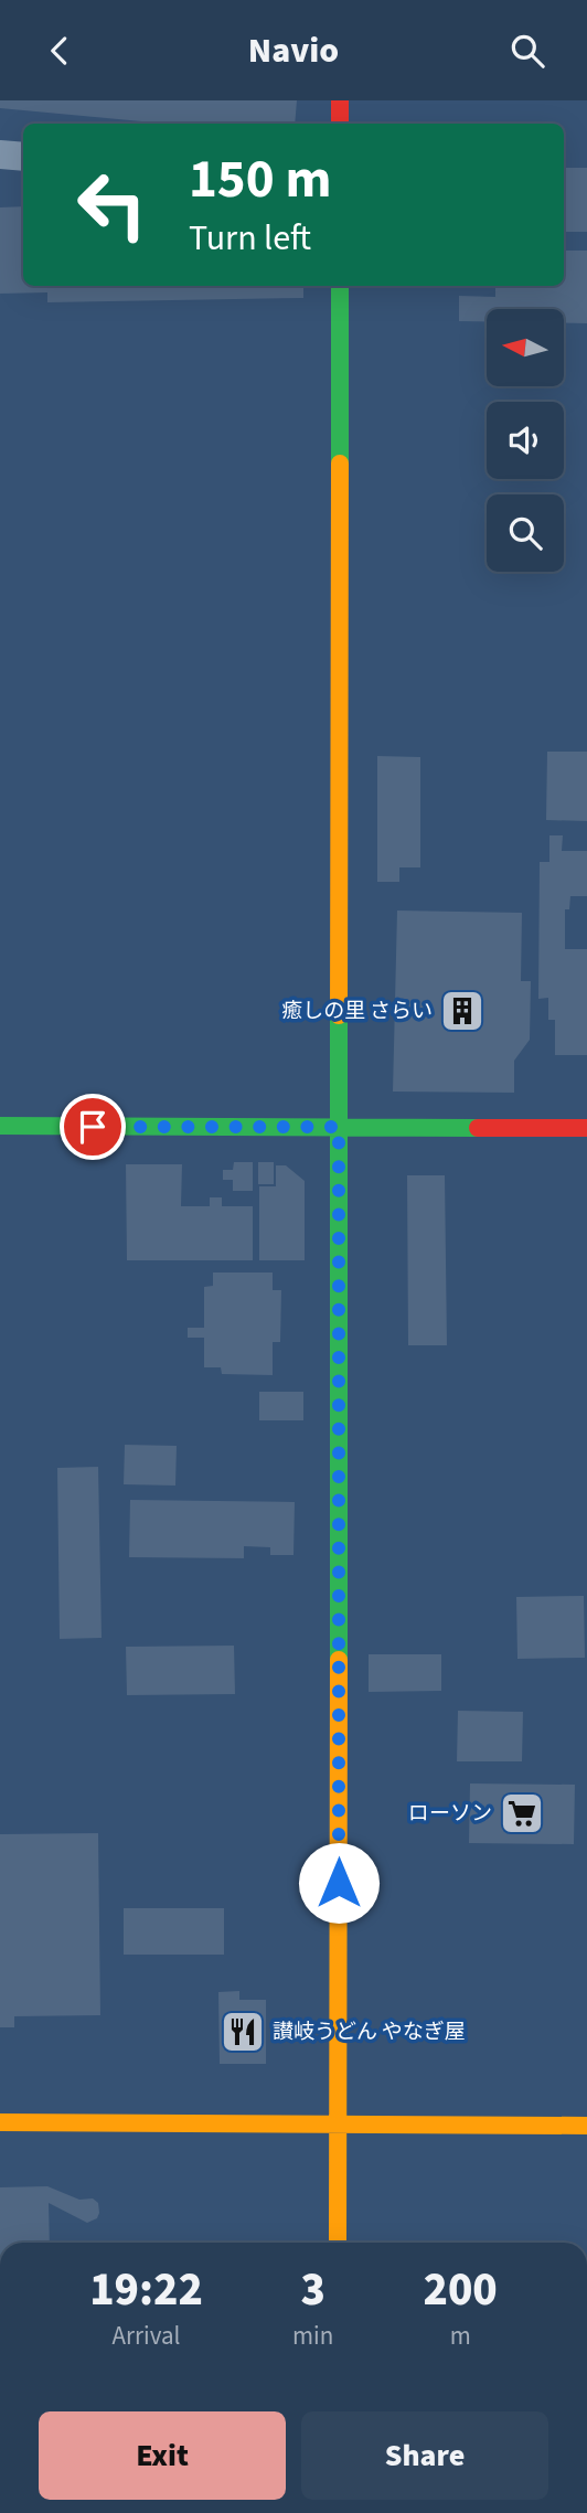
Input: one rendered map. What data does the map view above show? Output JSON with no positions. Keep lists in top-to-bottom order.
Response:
{
  "places": {
    "building": ["癒しの里 さらい"],
    "supermarket": ["ローソン"],
    "restaurant": ["讃岐うどん やなぎ屋"]
  },
  "north": "left",
  "page": {
    "header": "Navio",
    "turn": ["150 m", "Turn left"],
    "eta": [
      "19:22",
      "Arrival",
      "3",
      "min",
      "200",
      "m"
    ],
    "buttons": ["Exit", "Share"]
  }
}
